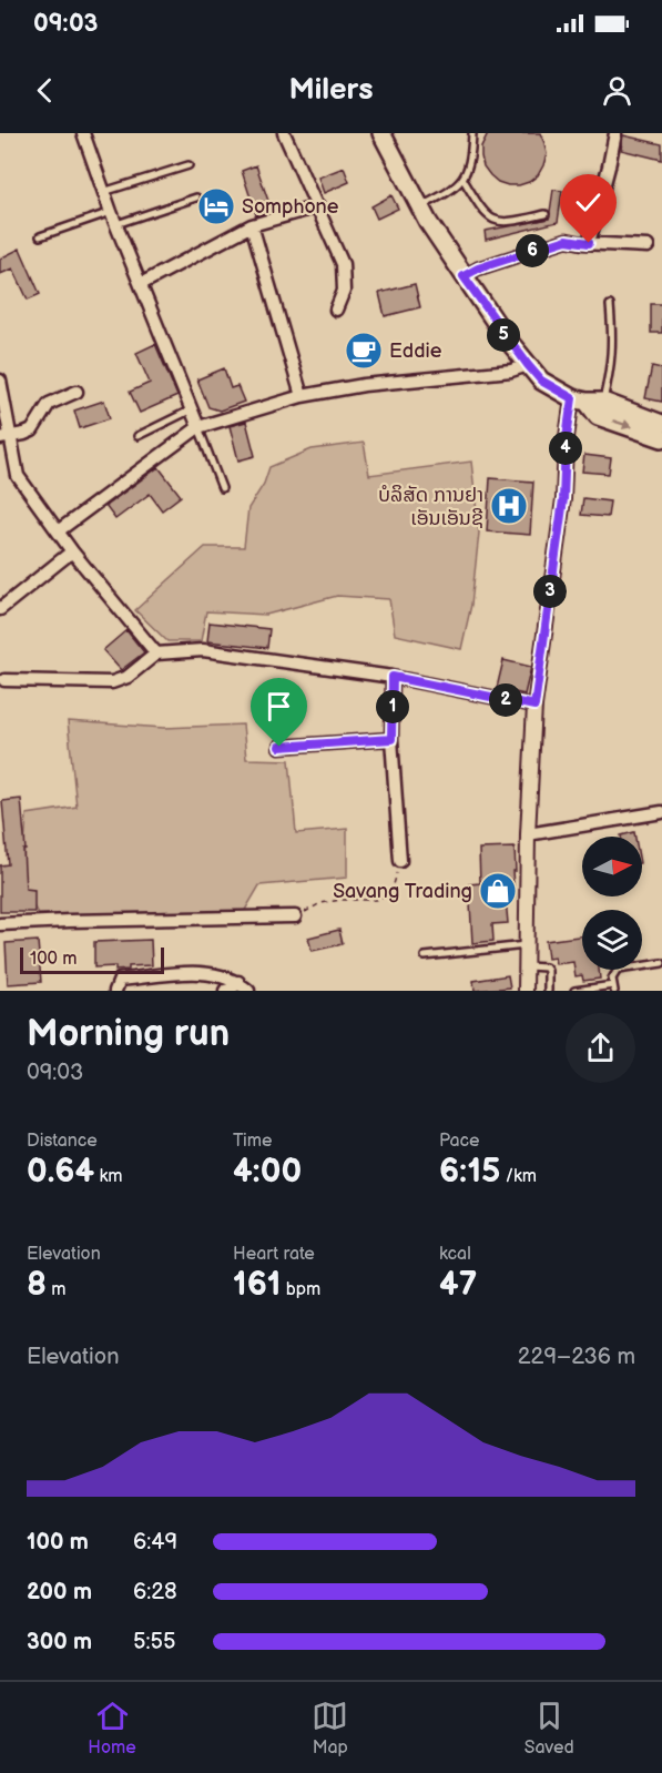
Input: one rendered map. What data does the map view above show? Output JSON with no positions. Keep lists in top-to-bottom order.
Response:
{
  "places": {
    "hotel": ["Somphone"],
    "cafe": ["Eddie"],
    "hospital": ["ບໍລິສັດ ການຢາ ເອັນເອັນຊີ"],
    "shop": ["Savang Trading"]
  },
  "scale_bar": "100 m",
  "north": "right",
  "page": {
    "status": "09:03",
    "header": "Milers",
    "pins": [
      "6",
      "5",
      "4",
      "3",
      "2",
      "1"
    ],
    "scale": "100 m",
    "heading": ["Morning run", "09:03"],
    "stats": [
      ["Distance", "0.64 km"],
      ["Time", "4:00"],
      ["Pace", "6:15 /km"],
      ["Elevation", "8 m"],
      ["Heart rate", "161 bpm"],
      ["kcal", "47"]
    ],
    "chart": ["Elevation", "229–236 m"],
    "list": [
      {
        "name": "100 m",
        "note": "6:49"
      },
      {
        "name": "200 m",
        "note": "6:28"
      },
      {
        "name": "300 m",
        "note": "5:55"
      }
    ],
    "tabs": ["Home", "Map", "Saved"]
  }
}
